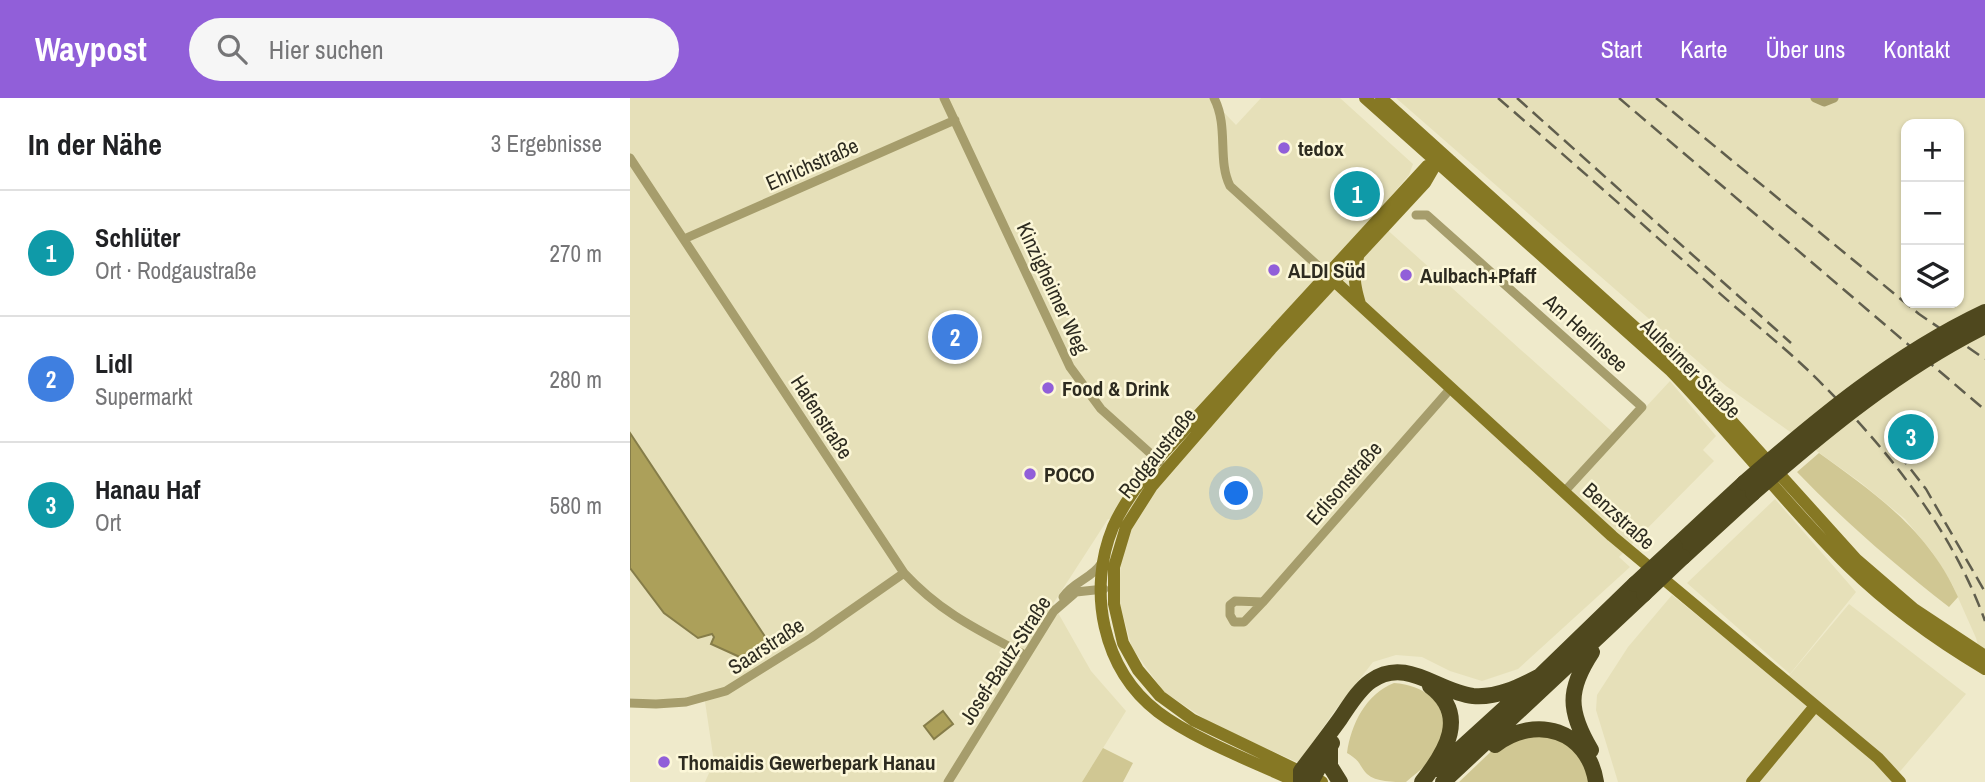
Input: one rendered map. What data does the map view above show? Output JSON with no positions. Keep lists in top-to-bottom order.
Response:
{
  "streets": {
    "main road": ["Auheimer Straße", "Rodgaustraße", "Benzstraße"],
    "street": [
      "Ehrichstraße",
      "Kinzigheimer Weg",
      "Am Herlinsee",
      "Hafenstraße",
      "Edisonstraße",
      "Saarstraße",
      "Josef-Bautz-Straße"
    ]
  },
  "crossings": [
    ["Ehrichstraße", "Kinzigheimer Weg"],
    ["Ehrichstraße", "Hafenstraße"],
    ["Kinzigheimer Weg", "Rodgaustraße"],
    ["Am Herlinsee", "Benzstraße"],
    ["Auheimer Straße", "Rodgaustraße"],
    ["Hafenstraße", "Saarstraße"],
    ["Hafenstraße", "Josef-Bautz-Straße"],
    ["Rodgaustraße", "Benzstraße"],
    ["Rodgaustraße", "Josef-Bautz-Straße"],
    ["Edisonstraße", "Benzstraße"]
  ],
  "places": [
    "tedox",
    "ALDI Süd",
    "Aulbach+Pfaff",
    "Food & Drink",
    "POCO",
    "Thomaidis Gewerbepark Hanau"
  ],
  "page": {
    "header": "Waypost",
    "search": "Hier suchen",
    "nav": [
      "Start",
      "Karte",
      "Über uns",
      "Kontakt"
    ],
    "heading": ["In der Nähe", "3 Ergebnisse"],
    "map_buttons": ["+", "−"],
    "pins": ["1", "2", "3"],
    "list": [
      {
        "mark": "1",
        "name": "Schlüter",
        "note": "Ort · Rodgaustraße",
        "value": "270 m"
      },
      {
        "mark": "2",
        "name": "Lidl",
        "note": "Supermarkt",
        "value": "280 m"
      },
      {
        "mark": "3",
        "name": "Hanau Haf",
        "note": "Ort",
        "value": "580 m"
      }
    ]
  }
}
